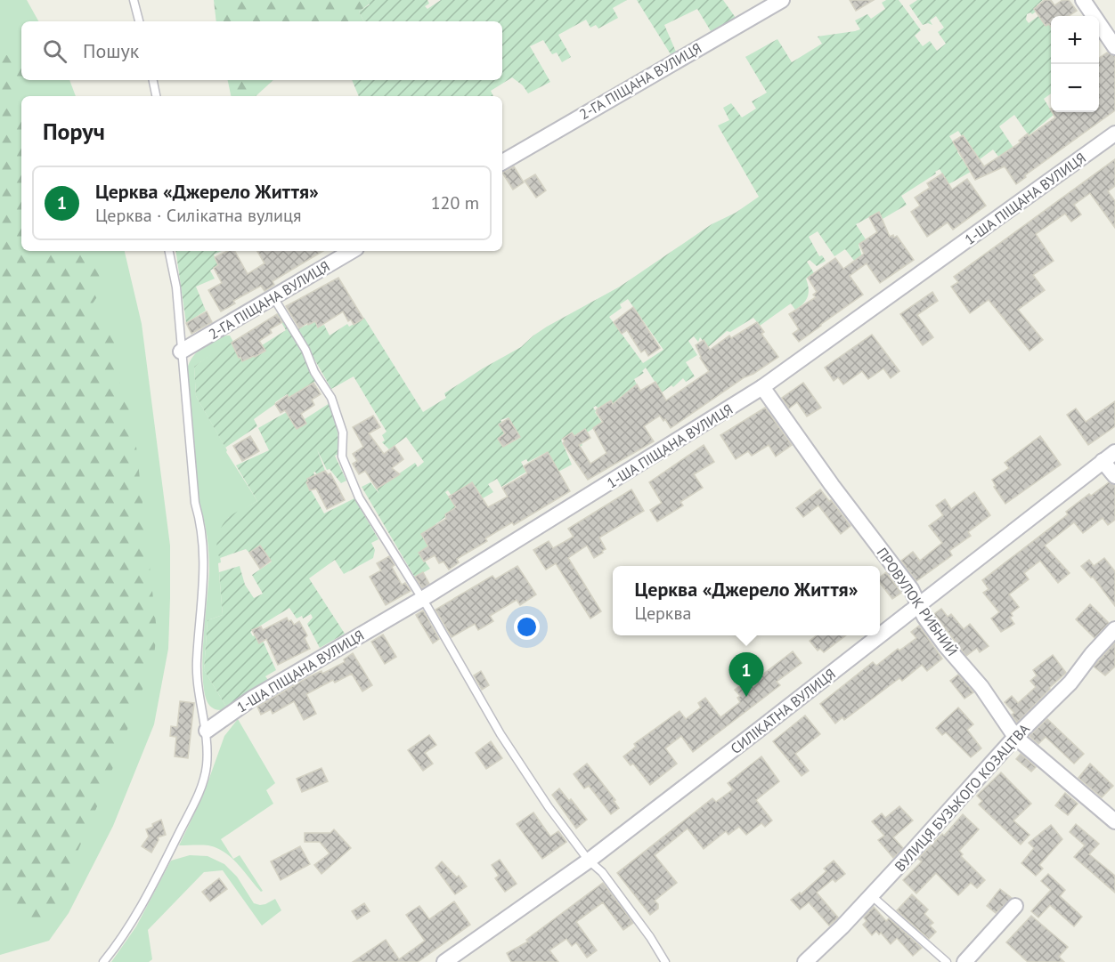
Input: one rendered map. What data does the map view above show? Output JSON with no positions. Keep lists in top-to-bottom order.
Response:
{
  "streets": {
    "street": [
      "2-ГА ПІЩАНА ВУЛИЦЯ",
      "1-ША ПІЩАНА ВУЛИЦЯ",
      "ПРОВУЛОК РИБНИЙ",
      "СИЛІКАТНА ВУЛИЦЯ",
      "ВУЛИЦЯ БУЗЬКОГО КОЗАЦТВА"
    ]
  },
  "crossings": [
    ["1-ША ПІЩАНА ВУЛИЦЯ", "ПРОВУЛОК РИБНИЙ"],
    ["ПРОВУЛОК РИБНИЙ", "СИЛІКАТНА ВУЛИЦЯ"],
    ["ПРОВУЛОК РИБНИЙ", "ВУЛИЦЯ БУЗЬКОГО КОЗАЦТВА"]
  ],
  "page": {
    "map_buttons": ["+", "−"],
    "search": "Пошук",
    "heading": "Поруч",
    "list": [
      {
        "mark": "1",
        "name": "Церква «Джерело Життя»",
        "note": "Церква · Силікатна вулиця",
        "value": "120 m"
      }
    ],
    "popup": ["Церква «Джерело Життя»", "Церква"],
    "pins": "1"
  }
}
